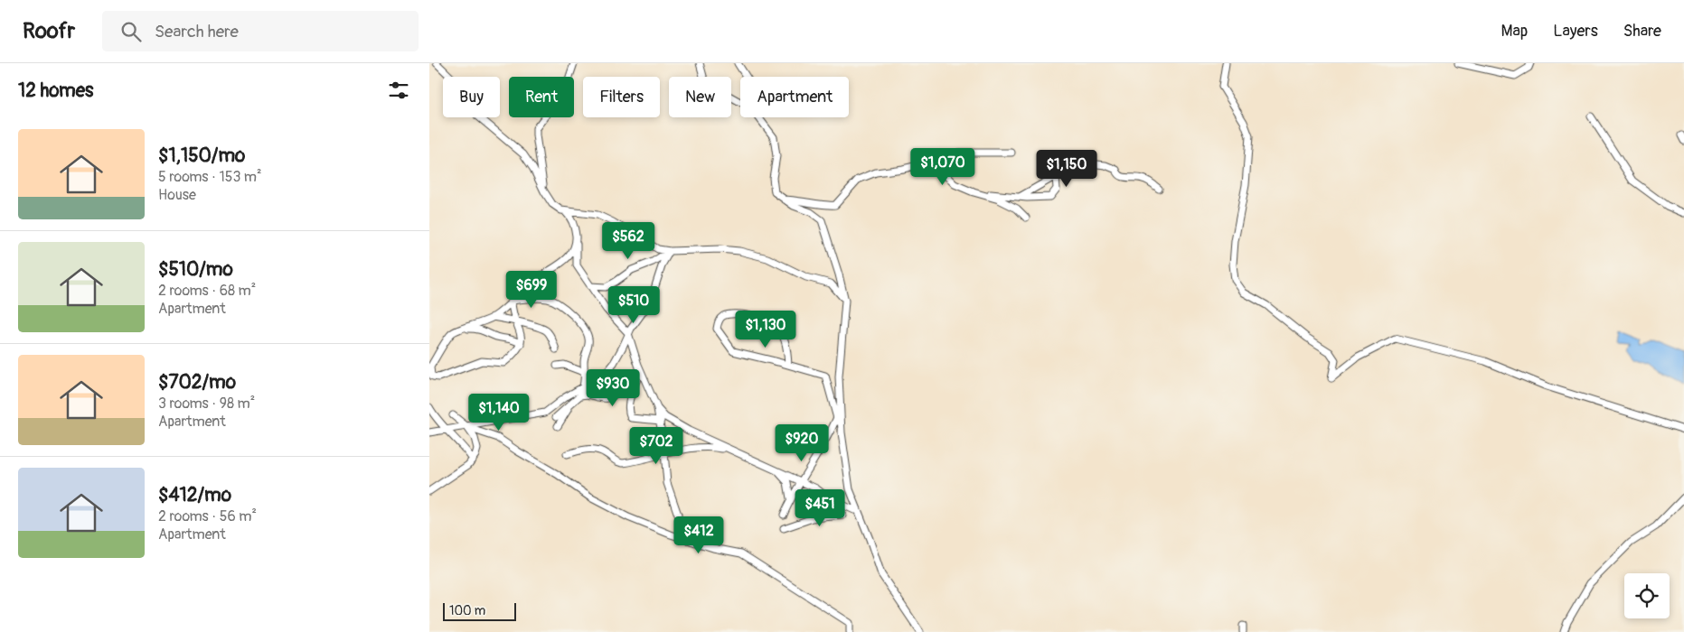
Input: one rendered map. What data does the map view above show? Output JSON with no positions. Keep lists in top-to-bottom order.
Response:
{
  "scale_bar": "100 m",
  "page": {
    "header": "Roofr",
    "search": "Search here",
    "nav": ["Map", "Layers", "Share"],
    "heading": "12 homes",
    "chip": [
      "Buy",
      "Rent",
      "Filters",
      "New",
      "Apartment"
    ],
    "list": [
      {
        "name": "$1,150/mo",
        "note": "5 rooms · 153 m² · House"
      },
      {
        "name": "$510/mo",
        "note": "2 rooms · 68 m² · Apartment"
      },
      {
        "name": "$702/mo",
        "note": "3 rooms · 98 m² · Apartment"
      },
      {
        "name": "$412/mo",
        "note": "2 rooms · 56 m² · Apartment"
      }
    ],
    "price": [
      "$1,070",
      "$1,150",
      "$562",
      "$699",
      "$510",
      "$1,130",
      "$930",
      "$1,140",
      "$920",
      "$702",
      "$451",
      "$412"
    ],
    "scale": "100 m"
  }
}
